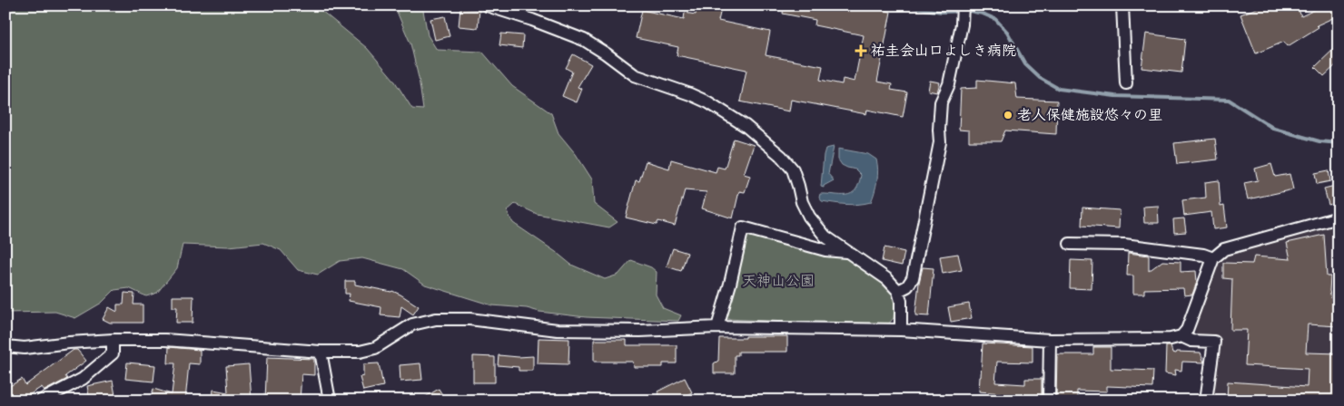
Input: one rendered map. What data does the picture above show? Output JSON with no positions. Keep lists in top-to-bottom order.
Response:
{
  "parks": ["天神山公園"],
  "places": {
    "health": ["祐圭会山口よしき病院"],
    "other": ["老人保健施設悠々の里"]
  }
}
